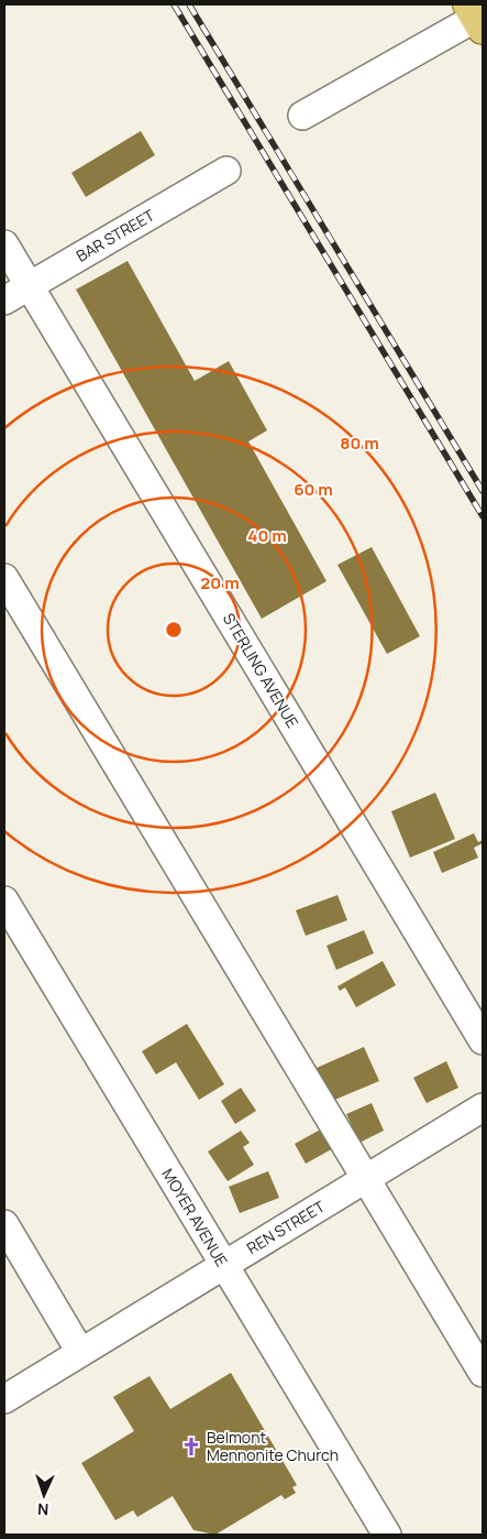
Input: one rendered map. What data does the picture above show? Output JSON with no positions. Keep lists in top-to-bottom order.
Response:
{
  "streets": {
    "street": [
      "BAR STREET",
      "STERLING AVENUE",
      "MOYER AVENUE",
      "REN STREET"
    ]
  },
  "crossings": [
    ["BAR STREET", "STERLING AVENUE"],
    ["MOYER AVENUE", "REN STREET"]
  ],
  "places": {
    "church": ["Belmont Mennonite Church"]
  },
  "north": "bottom",
  "rings": [
    "80 m",
    "60 m",
    "40 m",
    "20 m"
  ]
}
